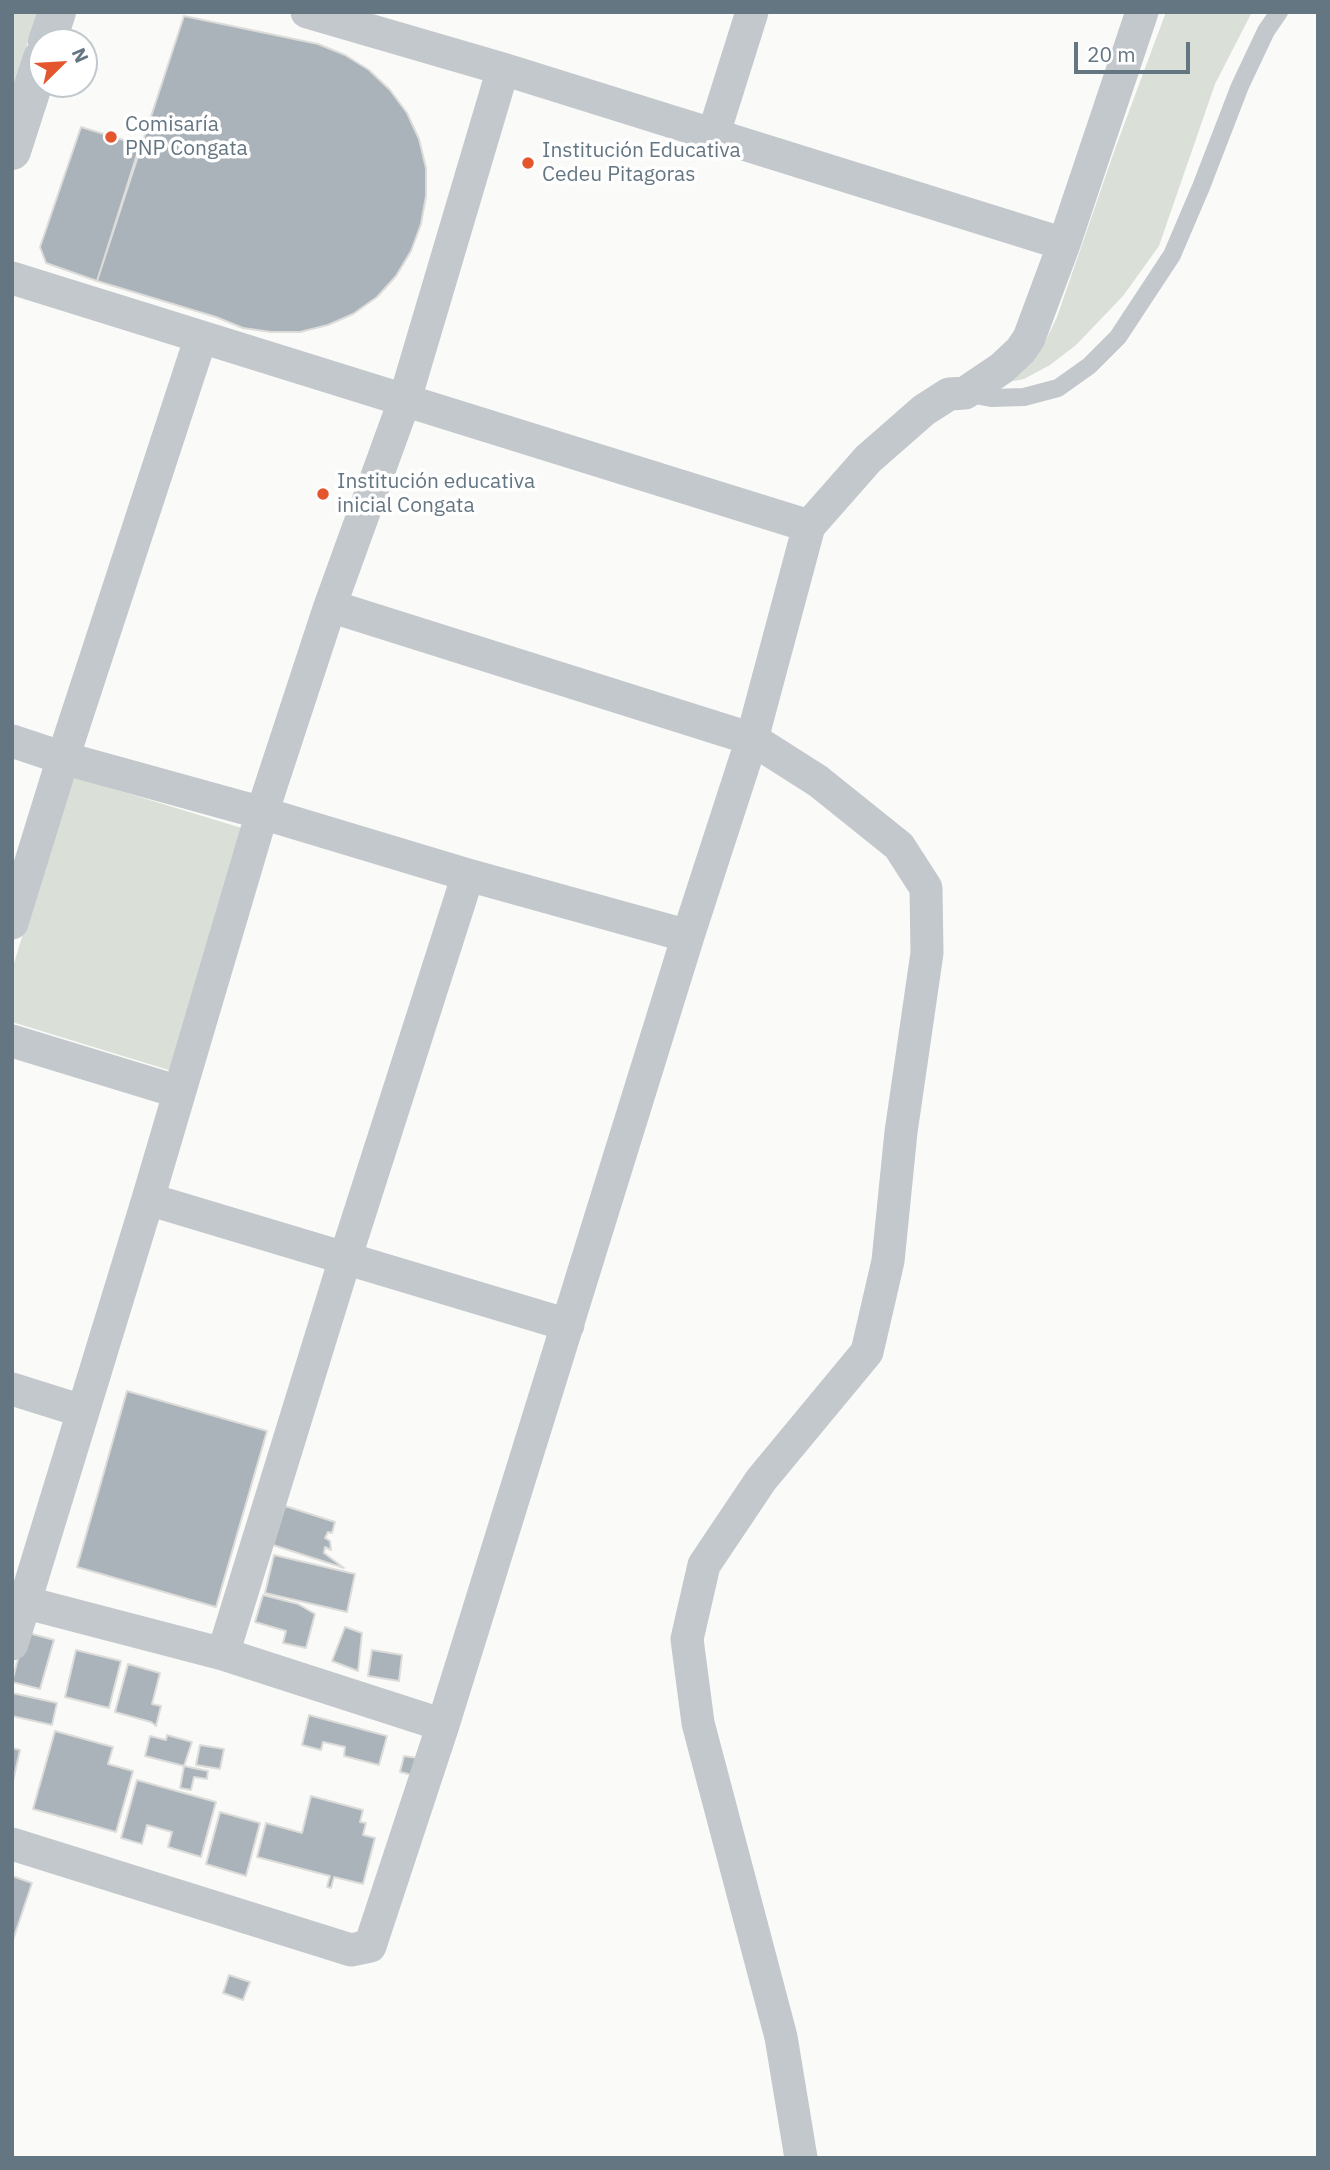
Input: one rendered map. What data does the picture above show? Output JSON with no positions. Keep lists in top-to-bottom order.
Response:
{
  "places": ["Comisaría PNP Congata", "Institución Educativa Cedeu Pitagoras", "Institución educativa inicial Congata"],
  "scale_bar": "20 m",
  "north": "top right"
}
